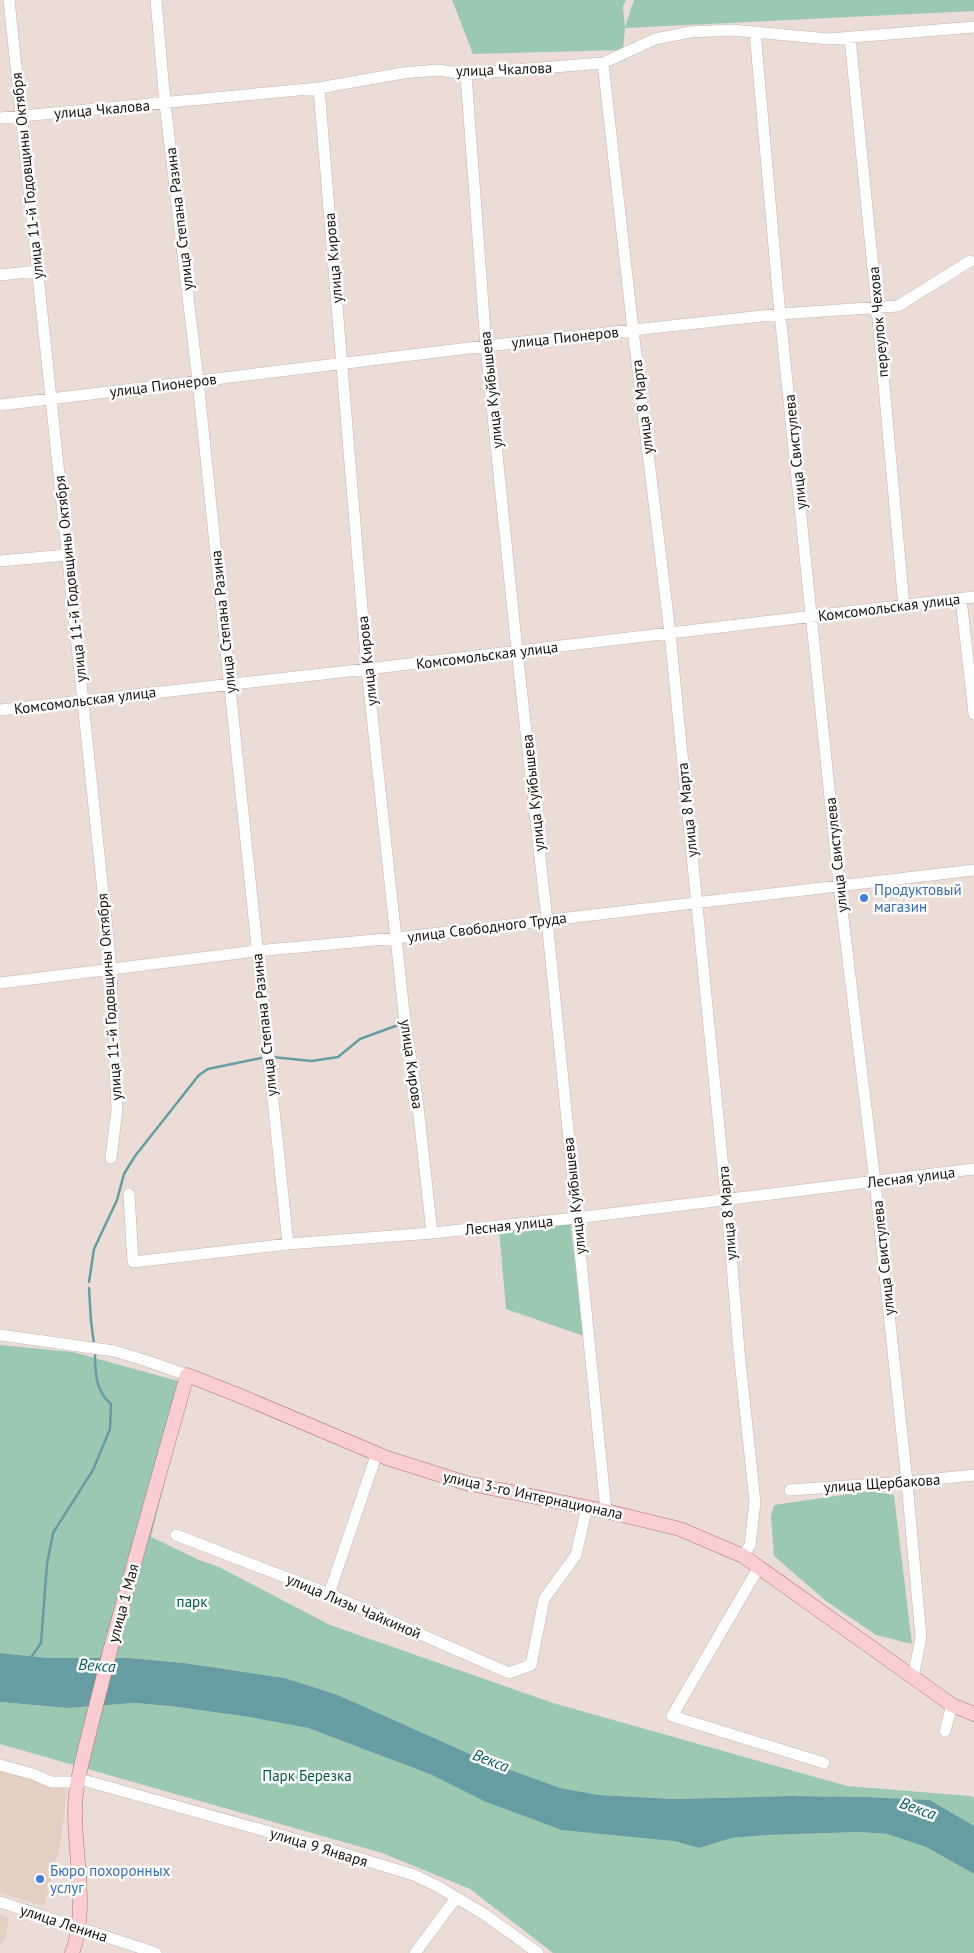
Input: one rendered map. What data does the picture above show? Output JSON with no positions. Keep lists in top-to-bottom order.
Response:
{
  "streets": {
    "main road": ["улица 3-го Интернационала", "улица 1 Мая"],
    "street": [
      "улица Чкалова",
      "улица 11-й Годовщины Октября",
      "улица Степана Разина",
      "улица Кирова",
      "переулок Чехова",
      "улица Пионеров",
      "улица Куйбышева",
      "улица 8 Марта",
      "улица Свистулева",
      "Комсомольская улица",
      "улица Свободного Труда",
      "Лесная улица",
      "улица Щербакова",
      "улица Лизы Чайкиной",
      "улица 9 Января",
      "улица Ленина"
    ]
  },
  "crossings": [
    ["улица Чкалова", "улица 11-й Годовщины Октября"],
    ["улица Чкалова", "улица Степана Разина"],
    ["улица Чкалова", "улица Кирова"],
    ["улица Чкалова", "переулок Чехова"],
    ["улица Чкалова", "улица Куйбышева"],
    ["улица Чкалова", "улица 8 Марта"],
    ["улица Чкалова", "улица Свистулева"],
    ["улица 11-й Годовщины Октября", "улица Пионеров"],
    ["улица 11-й Годовщины Октября", "Комсомольская улица"],
    ["улица 11-й Годовщины Октября", "улица Свободного Труда"],
    ["улица Степана Разина", "улица Пионеров"],
    ["улица Степана Разина", "Комсомольская улица"],
    ["улица Степана Разина", "улица Свободного Труда"],
    ["улица Степана Разина", "Лесная улица"],
    ["улица Кирова", "улица Пионеров"],
    ["улица Кирова", "Комсомольская улица"],
    ["улица Кирова", "улица Свободного Труда"],
    ["улица Кирова", "Лесная улица"],
    ["переулок Чехова", "улица Пионеров"],
    ["переулок Чехова", "Комсомольская улица"],
    ["улица Пионеров", "улица Куйбышева"],
    ["улица Пионеров", "улица 8 Марта"],
    ["улица Пионеров", "улица Свистулева"],
    ["улица Куйбышева", "Комсомольская улица"],
    ["улица Куйбышева", "улица Свободного Труда"],
    ["улица Куйбышева", "Лесная улица"],
    ["улица Куйбышева", "улица 3-го Интернационала"],
    ["улица 8 Марта", "Комсомольская улица"],
    ["улица 8 Марта", "улица Свободного Труда"],
    ["улица 8 Марта", "Лесная улица"],
    ["улица 8 Марта", "улица 3-го Интернационала"],
    ["улица Свистулева", "Комсомольская улица"],
    ["улица Свистулева", "улица Свободного Труда"],
    ["улица Свистулева", "Лесная улица"],
    ["улица Свистулева", "улица Щербакова"],
    ["улица Свистулева", "улица 3-го Интернационала"],
    ["улица 3-го Интернационала", "улица 1 Мая"],
    ["улица 3-го Интернационала", "улица Лизы Чайкиной"],
    ["улица 1 Мая", "улица Ленина"]
  ],
  "water": ["Векса"],
  "parks": ["парк", "Парк Березка"],
  "places": ["Продуктовый магазин", "Бюро похоронных услуг"]
}
